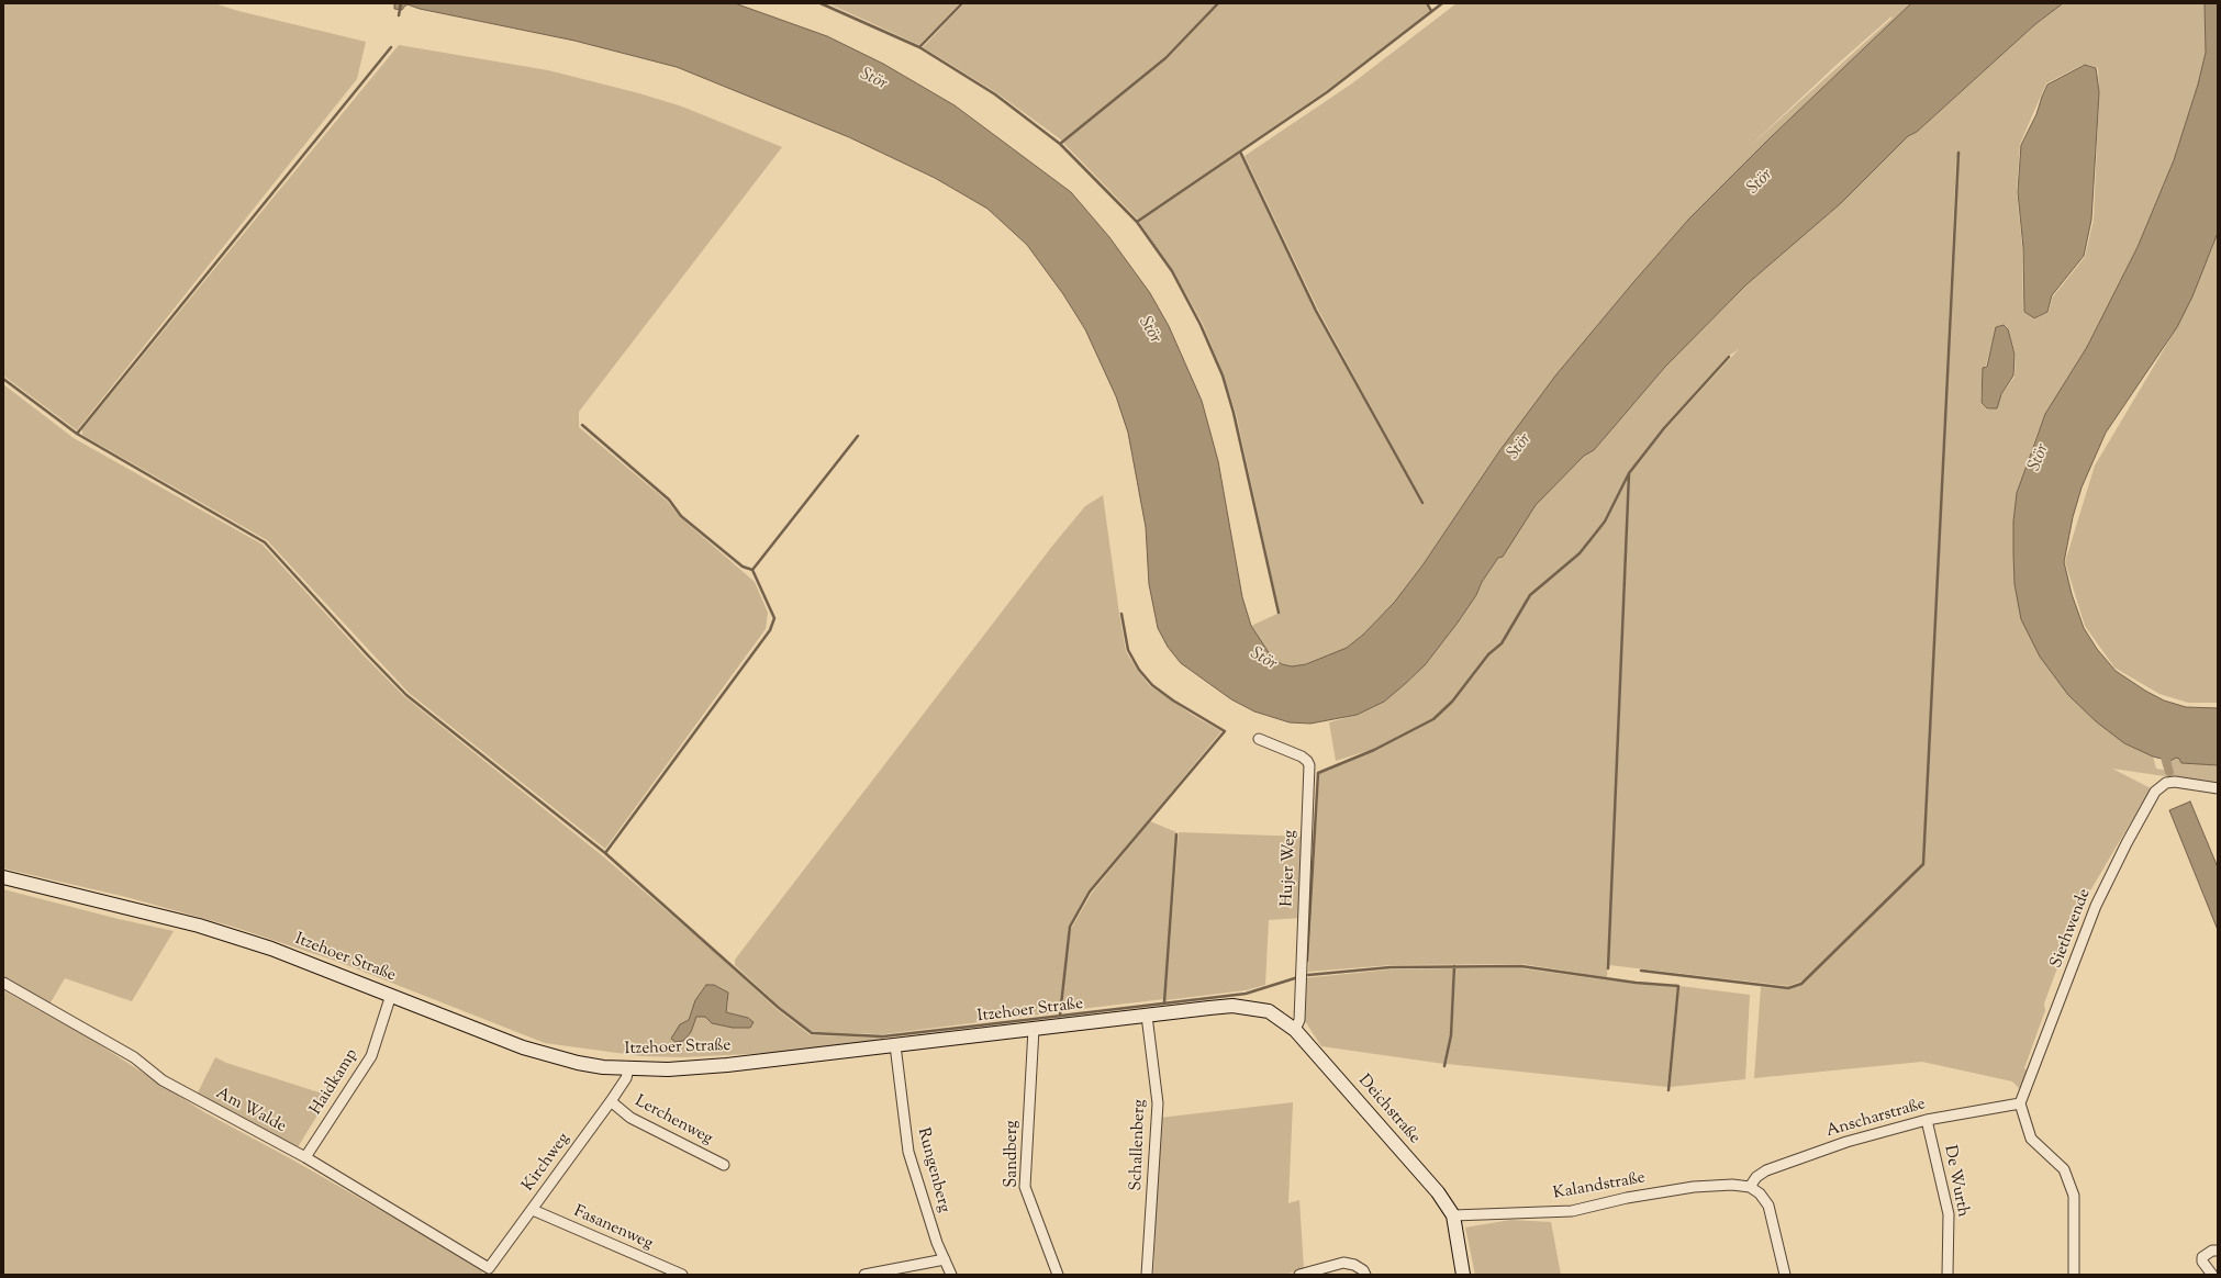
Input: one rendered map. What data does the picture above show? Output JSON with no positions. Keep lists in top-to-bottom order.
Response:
{
  "streets": {
    "street": [
      "Hujer Weg",
      "Siethwende",
      "Itzehoer Straße",
      "Haidkamp",
      "Deichstraße",
      "Am Walde",
      "Anscharstraße",
      "Lerchenweg",
      "Schallenberg",
      "Sandberg",
      "Kirchweg",
      "Rungenberg",
      "De Wurth",
      "Kalandstraße",
      "Fasanenweg"
    ]
  },
  "crossings": [
    ["Hujer Weg", "Itzehoer Straße"],
    ["Hujer Weg", "Deichstraße"],
    ["Siethwende", "Anscharstraße"],
    ["Itzehoer Straße", "Haidkamp"],
    ["Itzehoer Straße", "Deichstraße"],
    ["Itzehoer Straße", "Schallenberg"],
    ["Itzehoer Straße", "Sandberg"],
    ["Itzehoer Straße", "Kirchweg"],
    ["Itzehoer Straße", "Rungenberg"],
    ["Haidkamp", "Am Walde"],
    ["Deichstraße", "Kalandstraße"],
    ["Am Walde", "Kirchweg"],
    ["Anscharstraße", "De Wurth"],
    ["Anscharstraße", "Kalandstraße"],
    ["Lerchenweg", "Kirchweg"],
    ["Kirchweg", "Fasanenweg"]
  ],
  "water": ["Stör"]
}
